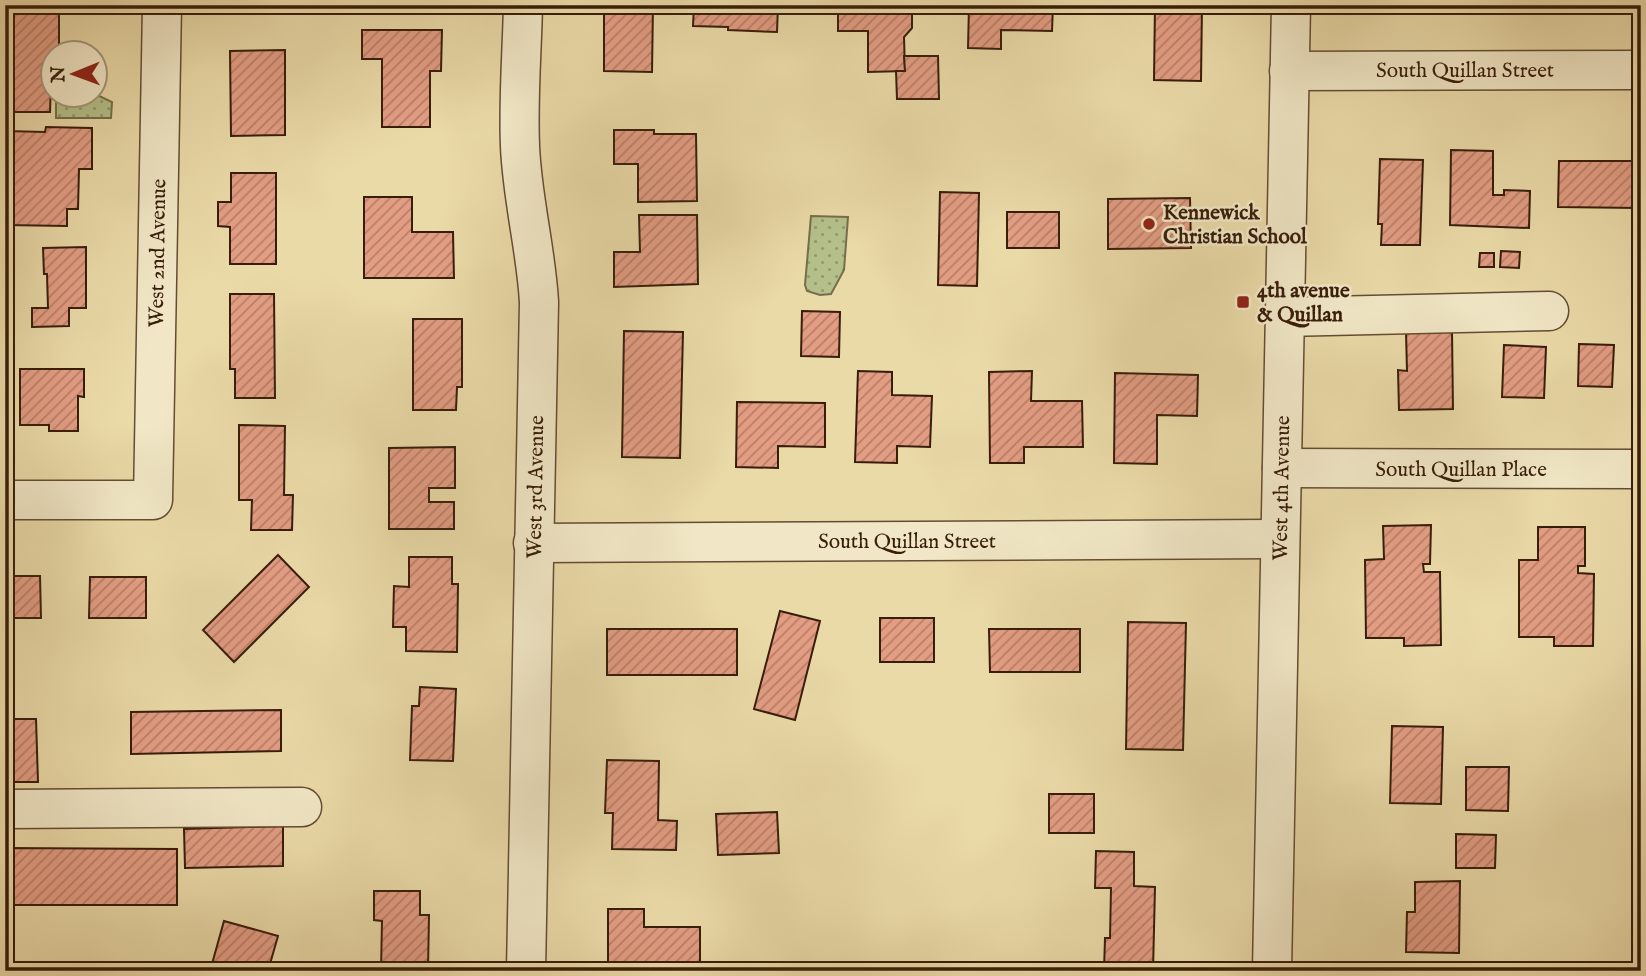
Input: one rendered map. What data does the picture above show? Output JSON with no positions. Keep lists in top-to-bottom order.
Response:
{
  "streets": {
    "street": [
      "South Quillan Street",
      "West 2nd Avenue",
      "South Quillan Place",
      "West 3rd Avenue",
      "West 4th Avenue"
    ]
  },
  "crossings": [
    ["South Quillan Street", "West 3rd Avenue"],
    ["South Quillan Street", "West 4th Avenue"],
    ["South Quillan Place", "West 4th Avenue"]
  ],
  "places": {
    "other": ["Kennewick Christian School"],
    "transit": ["4th avenue & Quillan"]
  },
  "north": "left"
}
